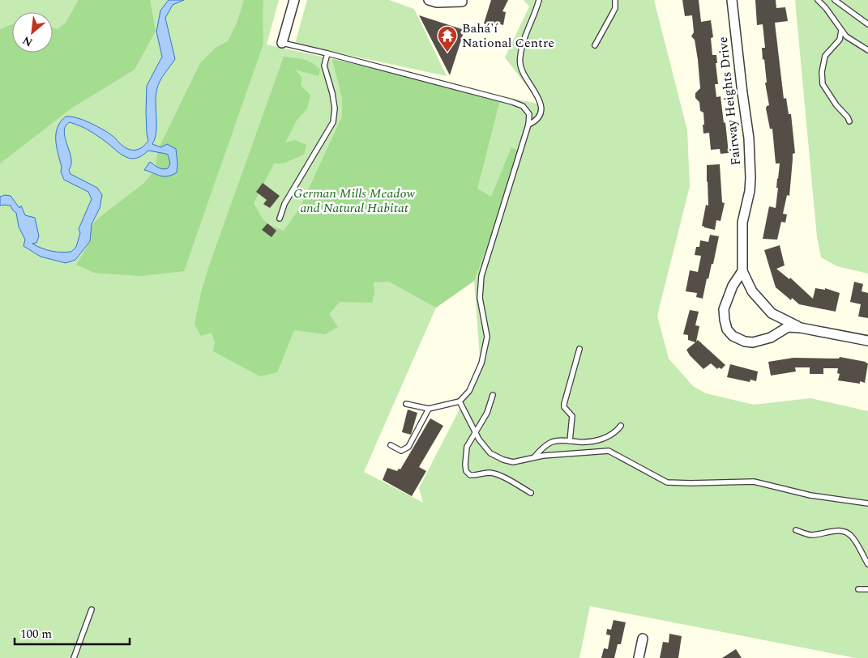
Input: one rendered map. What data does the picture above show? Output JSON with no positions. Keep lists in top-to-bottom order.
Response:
{
  "streets": {
    "street": ["Fairway Heights Drive"]
  },
  "parks": ["German Mills Meadow and Natural Habitat"],
  "places": {
    "temple": ["Bahá'í National Centre"]
  },
  "scale_bar": "100 m",
  "north": "bottom left"
}
